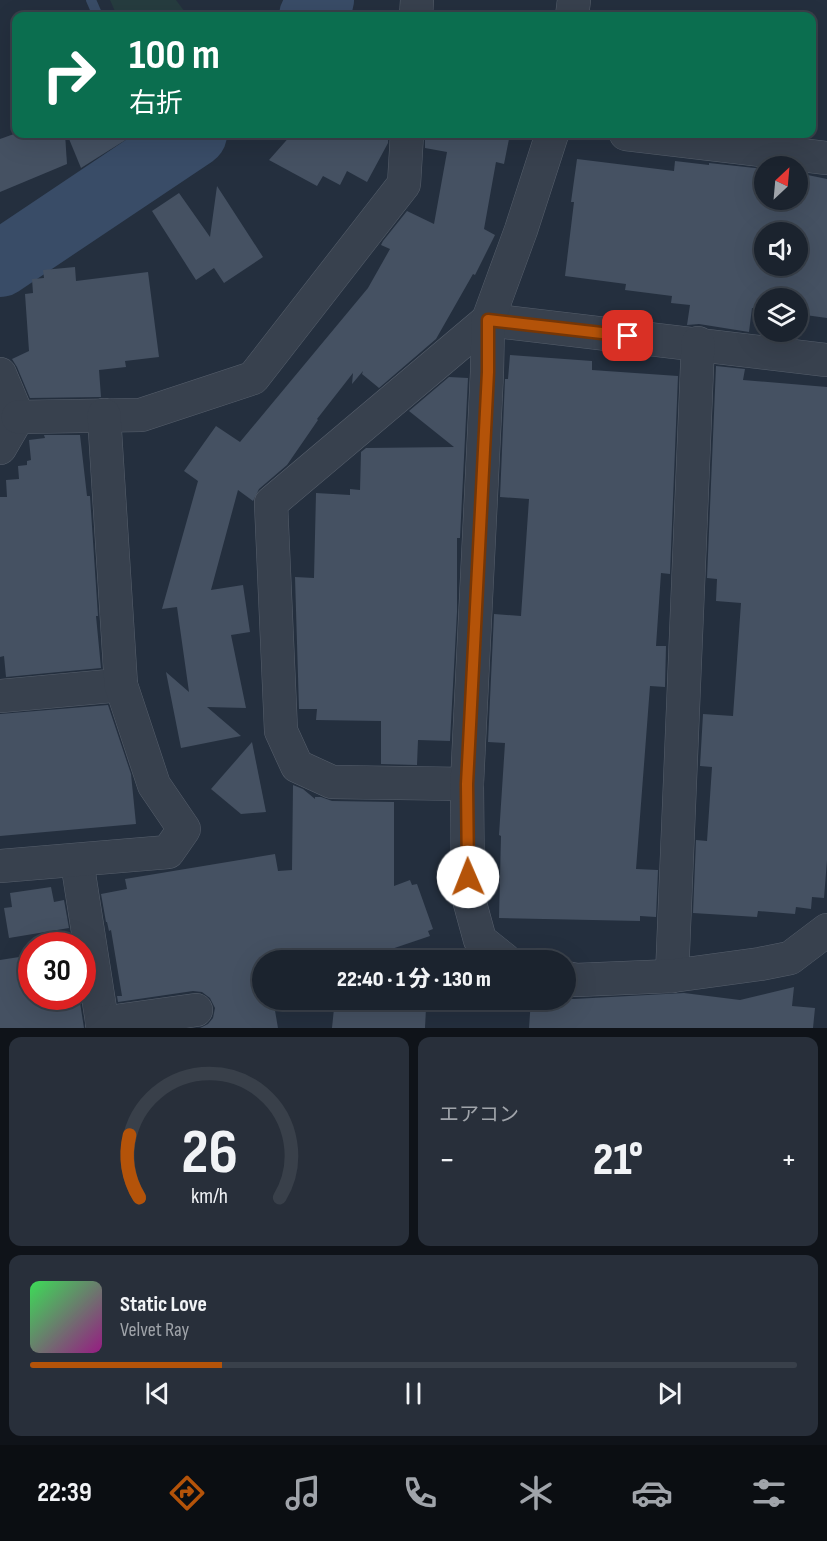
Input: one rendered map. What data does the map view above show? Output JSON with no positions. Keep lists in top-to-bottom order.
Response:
{
  "north": "top right",
  "page": {
    "turn": ["100 m", "右折"],
    "limit": "30",
    "trip": "22:40 · 1 分 · 130 m",
    "tile": "エアコン",
    "heat": ["−", "21°", "+"],
    "song": ["Static Love", "Velvet Ray"],
    "tabs": "22:39",
    "gauge": ["26", "km/h"]
  }
}
